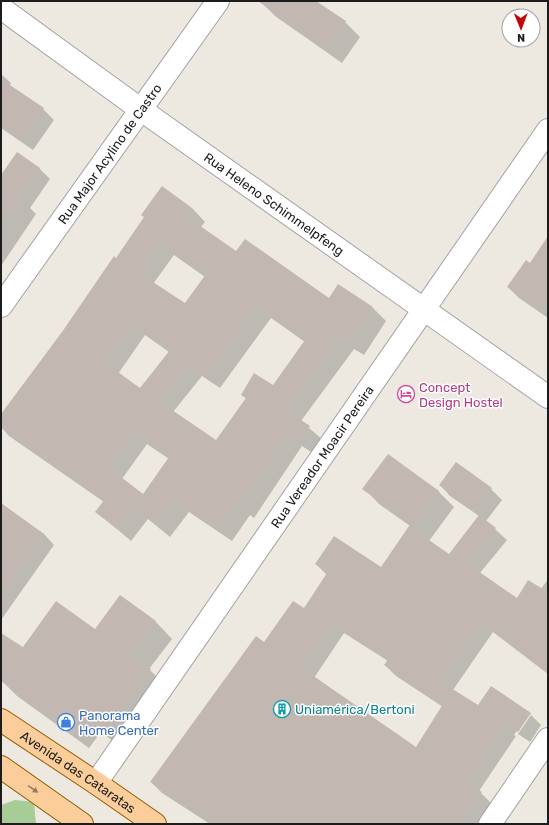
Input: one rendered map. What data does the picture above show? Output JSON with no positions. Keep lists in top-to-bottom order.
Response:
{
  "streets": {
    "main road": ["Avenida das Cataratas"],
    "street": ["Rua Major Acylino de Castro", "Rua Heleno Schimmelpfeng", "Rua Vereador Moacir Pereira"]
  },
  "crossings": [
    ["Rua Major Acylino de Castro", "Rua Heleno Schimmelpfeng"],
    ["Rua Heleno Schimmelpfeng", "Rua Vereador Moacir Pereira"],
    ["Rua Vereador Moacir Pereira", "Avenida das Cataratas"]
  ],
  "places": {
    "hotel": ["Concept Design Hostel"],
    "building": ["Uniamérica/Bertoni"],
    "shop": ["Panorama Home Center"]
  },
  "north": "bottom"
}
